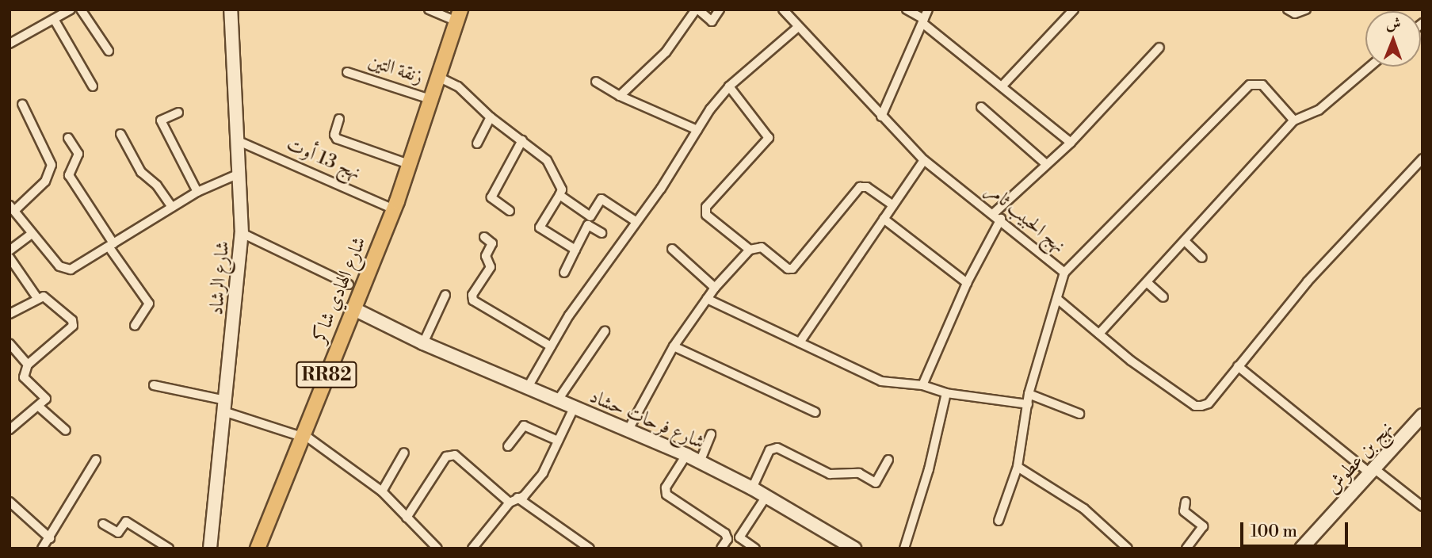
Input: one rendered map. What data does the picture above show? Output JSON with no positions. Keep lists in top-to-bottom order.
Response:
{
  "streets": {
    "main road": ["شارع الهادي شاكر", "RR82"],
    "street": [
      "زنقة التين",
      "نهج 13 أوت",
      "نهج الحبيب ثامر",
      "شارع الرشاد",
      "شارع فرحات حشاد",
      "نهج بن عطوش"
    ]
  },
  "crossings": [
    ["زنقة التين", "شارع الهادي شاكر"],
    ["نهج 13 أوت", "شارع الرشاد"],
    ["نهج 13 أوت", "شارع الهادي شاكر"],
    ["شارع الهادي شاكر", "شارع فرحات حشاد"]
  ],
  "scale_bar": "100 m",
  "north": "top"
}
